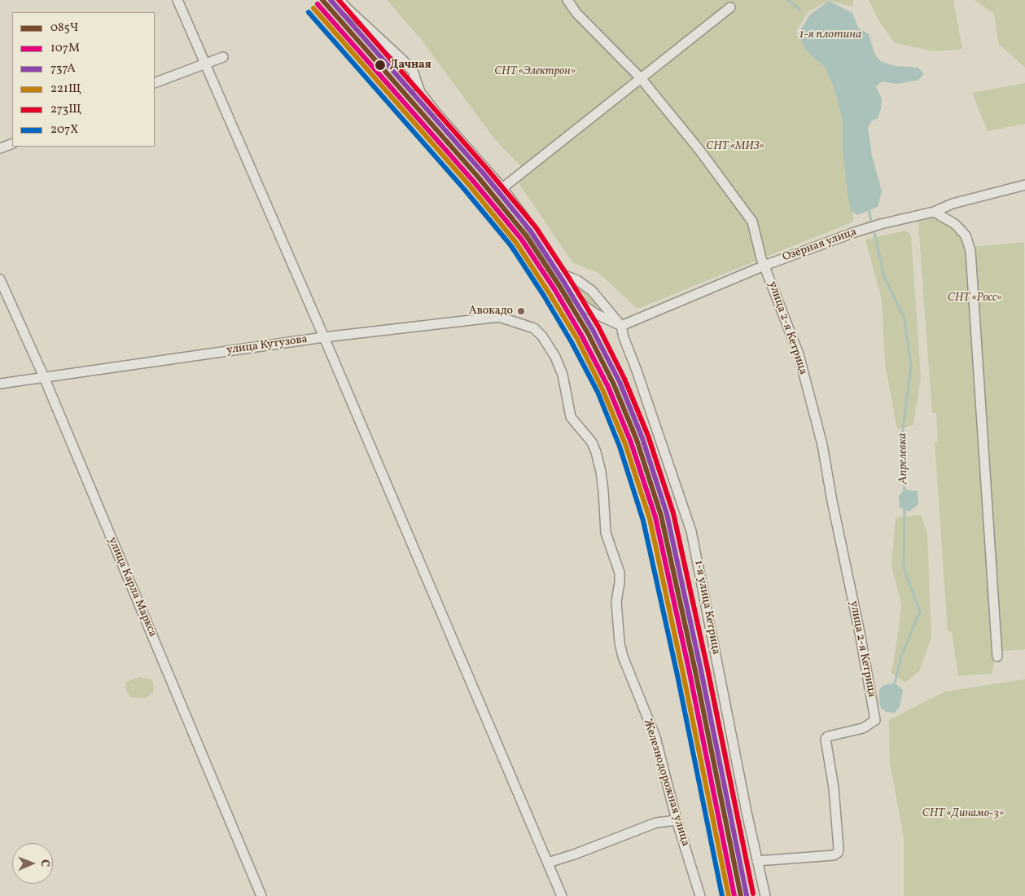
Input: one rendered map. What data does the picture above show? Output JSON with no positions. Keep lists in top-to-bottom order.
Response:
{
  "streets": {
    "street": [
      "Озёрная улица",
      "улица 2-я Кетрица",
      "улица Кутузова",
      "улица Карла Маркса",
      "1-я улица Кетрица",
      "Железнодорожная улица"
    ]
  },
  "crossings": [
    ["Озёрная улица", "улица 2-я Кетрица"],
    ["Озёрная улица", "1-я улица Кетрица"],
    ["улица 2-я Кетрица", "1-я улица Кетрица"],
    ["улица Кутузова", "улица Карла Маркса"],
    ["улица Кутузова", "Железнодорожная улица"]
  ],
  "water": ["1-я плотина", "Апрелевка"],
  "parks": [
    "СНТ «Электрон»",
    "СНТ «МИЗ»",
    "СНТ «Росс»",
    "СНТ «Динамо-3»"
  ],
  "places": ["Дачная", "Авокадо"],
  "lines": [
    "transit line 085Ч",
    "transit line 737А",
    "transit line 273Щ",
    "transit line 107М",
    "transit line 221Щ",
    "transit line 207Х"
  ],
  "legend": [
    "085Ч",
    "107М",
    "737А",
    "221Щ",
    "273Щ",
    "207Х"
  ],
  "north": "right"
}
